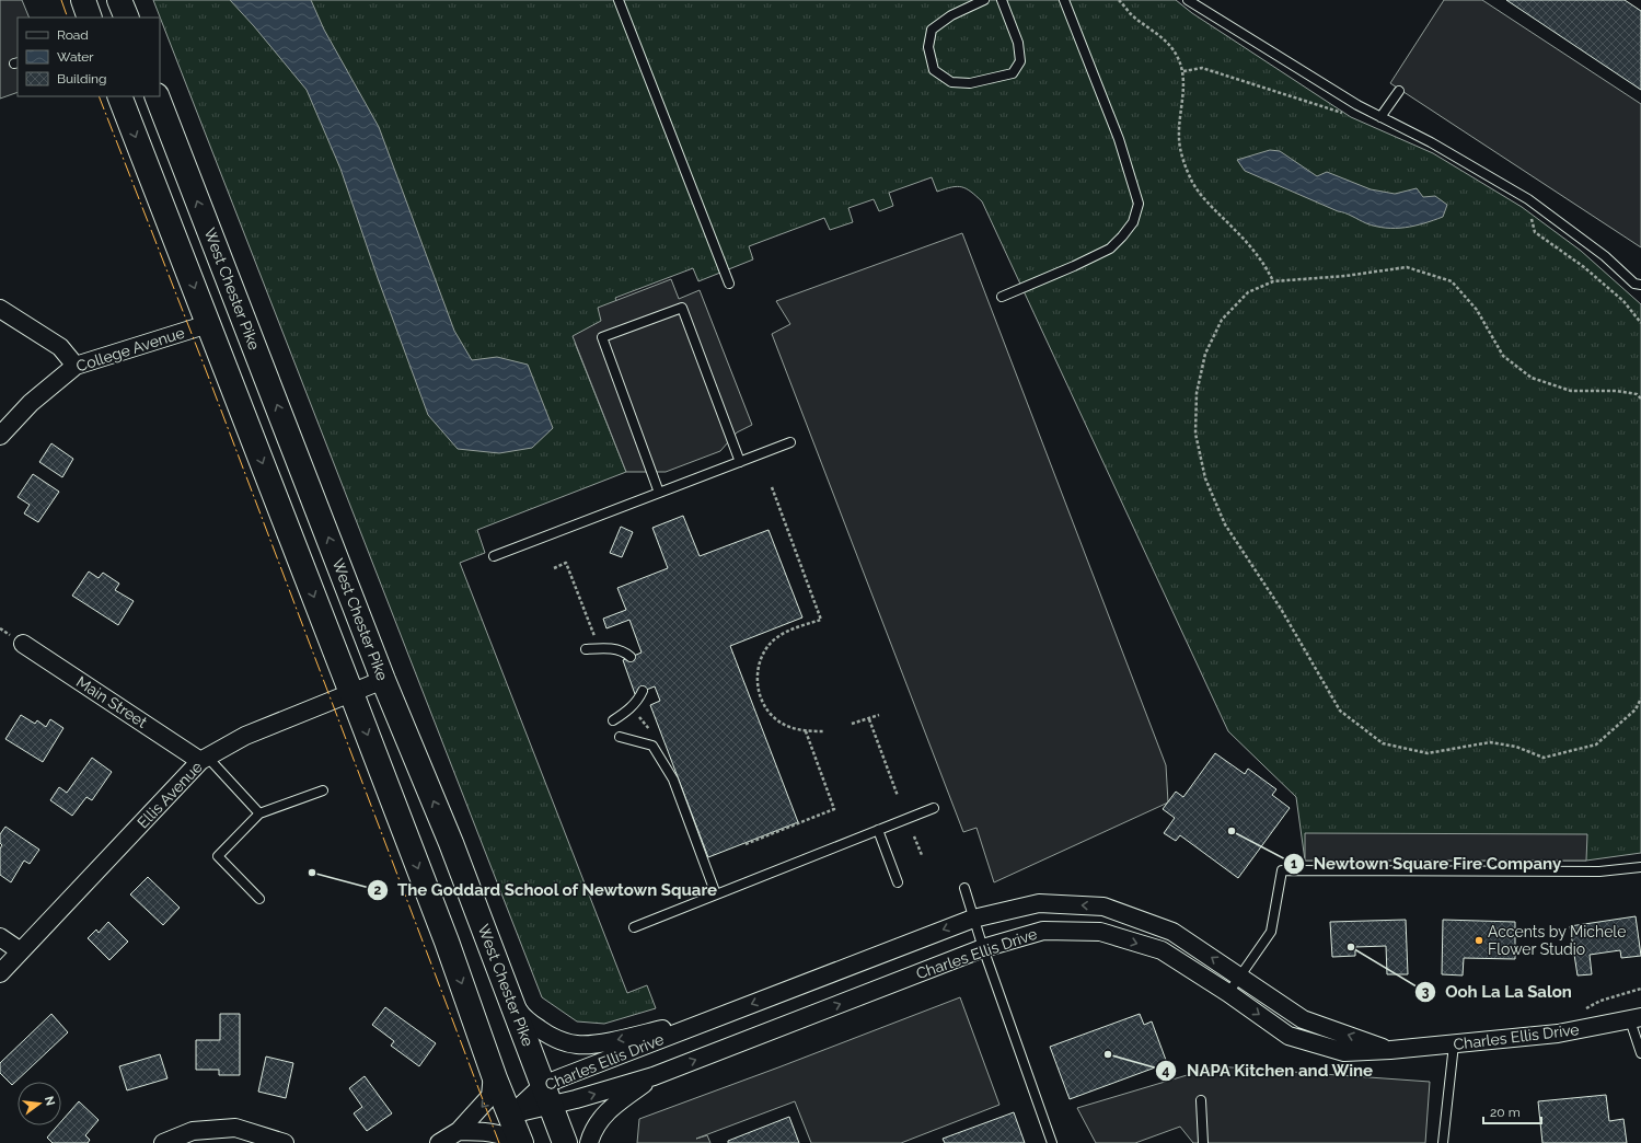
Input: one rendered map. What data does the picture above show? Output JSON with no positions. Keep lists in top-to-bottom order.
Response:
{
  "streets": {
    "highway": ["West Chester Pike"],
    "street": [
      "College Avenue",
      "Main Street",
      "Ellis Avenue",
      "Charles Ellis Drive"
    ]
  },
  "crossings": [
    ["West Chester Pike", "Ellis Avenue"],
    ["West Chester Pike", "Charles Ellis Drive"],
    ["Main Street", "Ellis Avenue"]
  ],
  "places": [
    "Newtown Square Fire Company",
    "The Goddard School of Newtown Square",
    "Accents by Michele Flower Studio",
    "Ooh La La Salon",
    "NAPA Kitchen and Wine"
  ],
  "legend": ["Road", "Water", "Building"],
  "scale_bar": "20 m",
  "north": "right"
}
